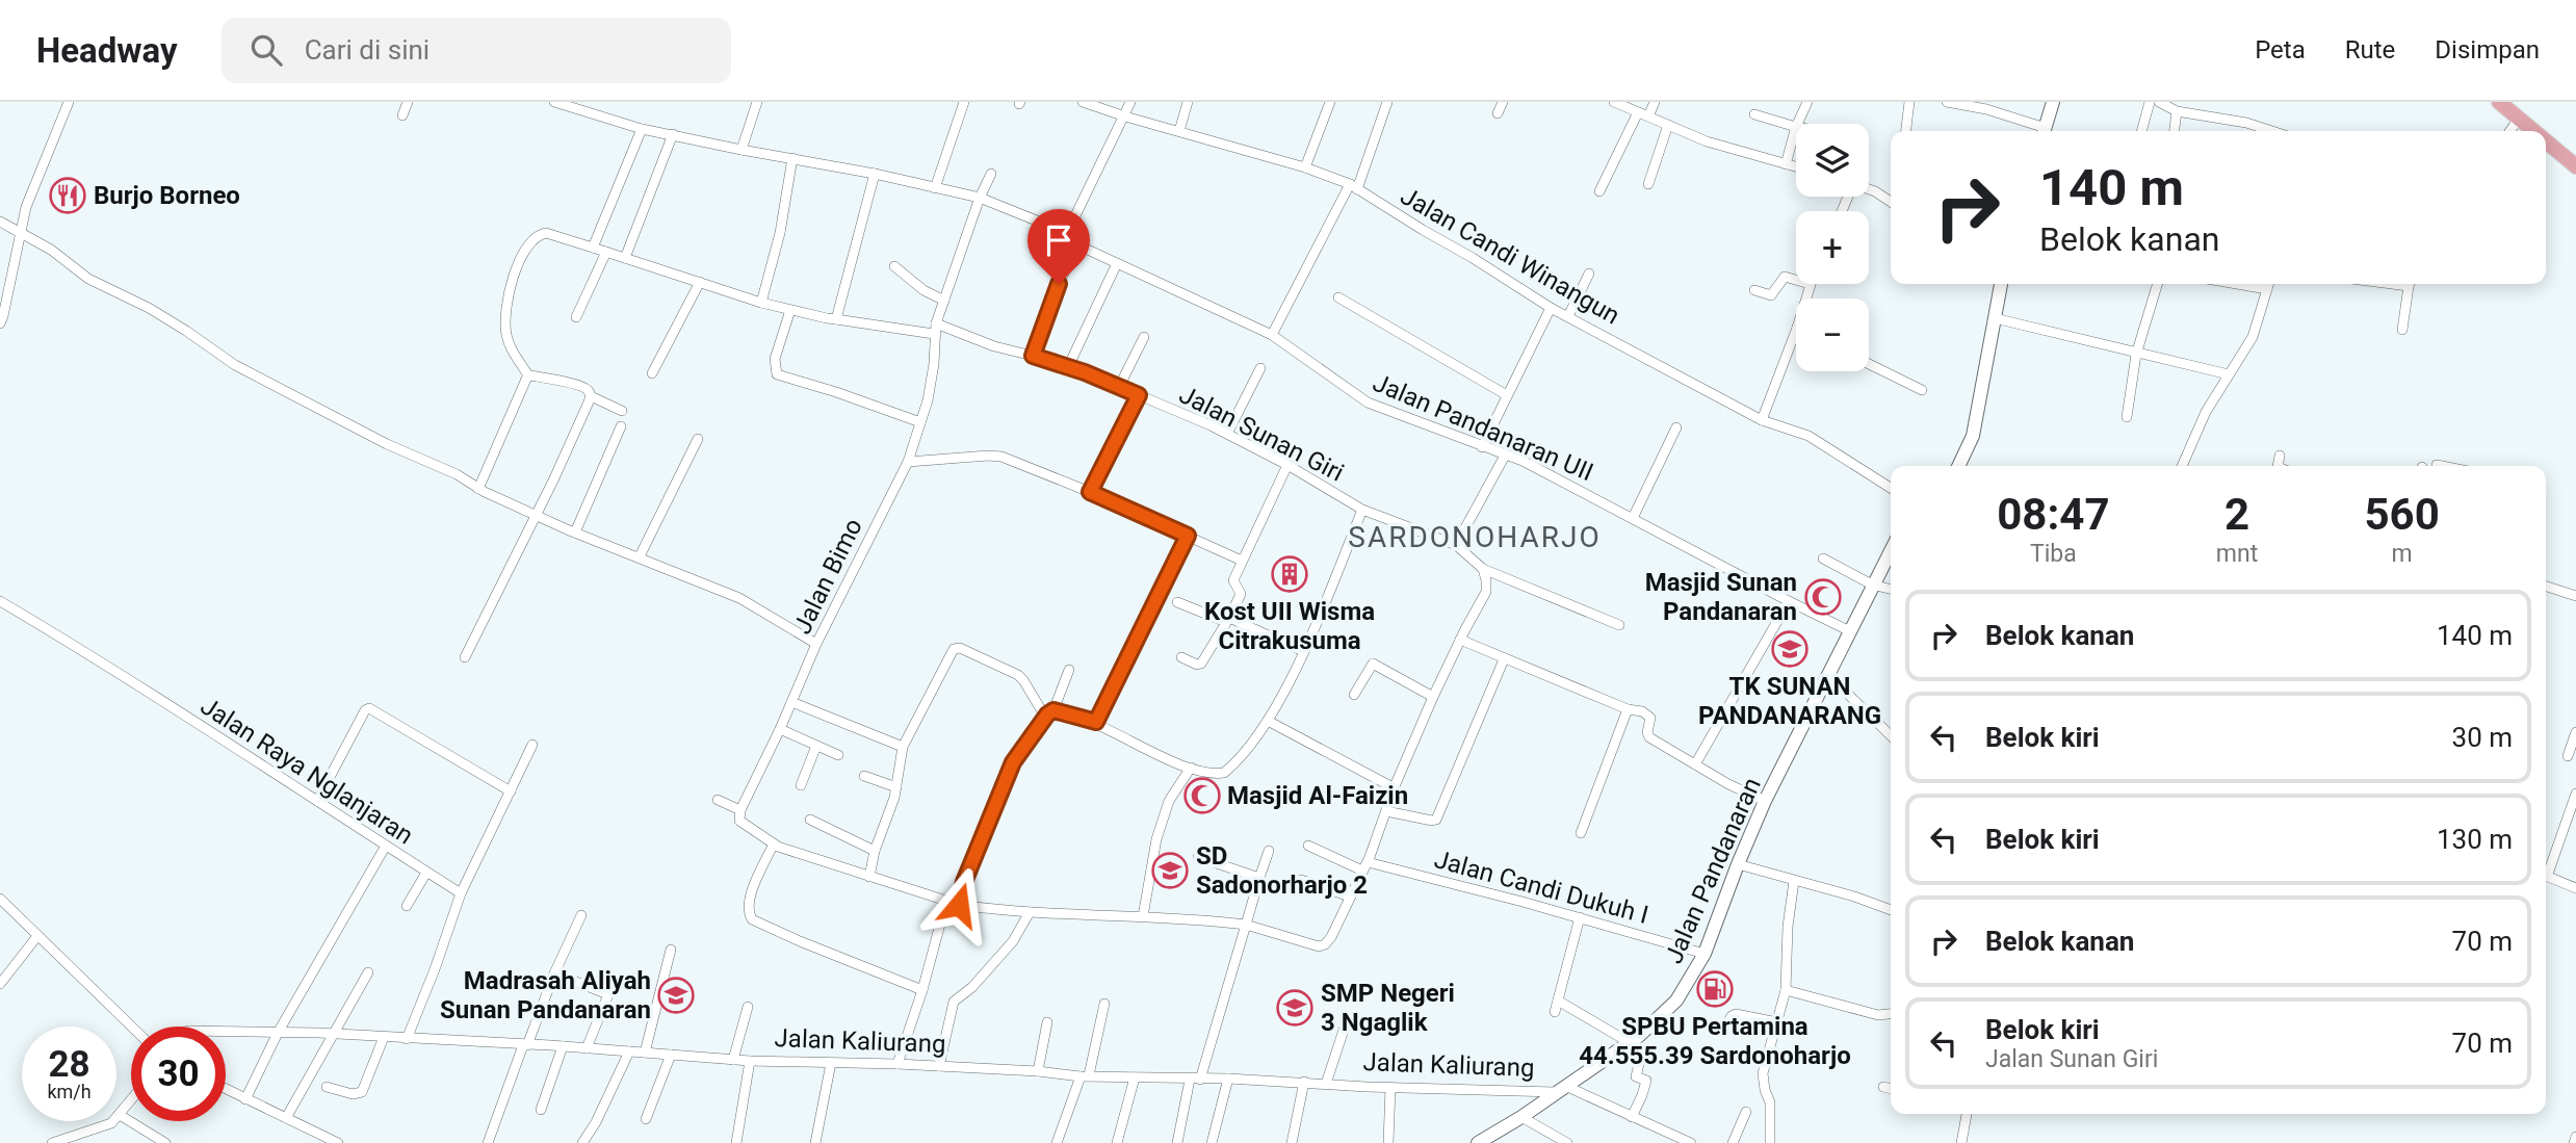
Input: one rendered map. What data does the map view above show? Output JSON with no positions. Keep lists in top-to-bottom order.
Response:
{
  "streets": {
    "main road": ["Jalan Pandanaran"],
    "street": [
      "Jalan Candi Winangun",
      "Jalan Pandanaran UII",
      "Jalan Sunan Giri",
      "Jalan Bimo",
      "Jalan Raya Nglanjaran",
      "Jalan Candi Dukuh I",
      "Jalan Kaliurang"
    ]
  },
  "crossings": [
    ["Jalan Pandanaran UII", "Jalan Pandanaran"],
    ["Jalan Sunan Giri", "Jalan Bimo"],
    ["Jalan Pandanaran", "Jalan Candi Dukuh I"],
    ["Jalan Pandanaran", "Jalan Kaliurang"]
  ],
  "districts": ["SARDONOHARJO"],
  "places": {
    "restaurant": ["Burjo Borneo"],
    "building": ["Kost UII Wisma Citrakusuma"],
    "mosque": ["Masjid Sunan Pandanaran", "Masjid Al-Faizin"],
    "school or university": [
      "TK SUNAN PANDANARANG",
      "SD Sadonorharjo 2",
      "Madrasah Aliyah Sunan Pandanaran",
      "SMP Negeri 3 Ngaglik"
    ],
    "fuel station": ["SPBU Pertamina 44.555.39 Sardonoharjo"]
  },
  "page": {
    "header": "Headway",
    "search": "Cari di sini",
    "nav": ["Peta", "Rute", "Disimpan"],
    "map_buttons": ["+", "−"],
    "turn": ["140 m", "Belok kanan"],
    "eta": [
      "08:47",
      "Tiba",
      "2",
      "mnt",
      "560",
      "m"
    ],
    "list": [
      {
        "name": "Belok kanan",
        "value": "140 m"
      },
      {
        "name": "Belok kiri",
        "value": "30 m"
      },
      {
        "name": "Belok kiri",
        "value": "130 m"
      },
      {
        "name": "Belok kanan",
        "value": "70 m"
      },
      {
        "name": "Belok kiri",
        "note": "Jalan Sunan Giri",
        "value": "70 m"
      }
    ],
    "speed": "28 km/h",
    "limit": "30"
  }
}
